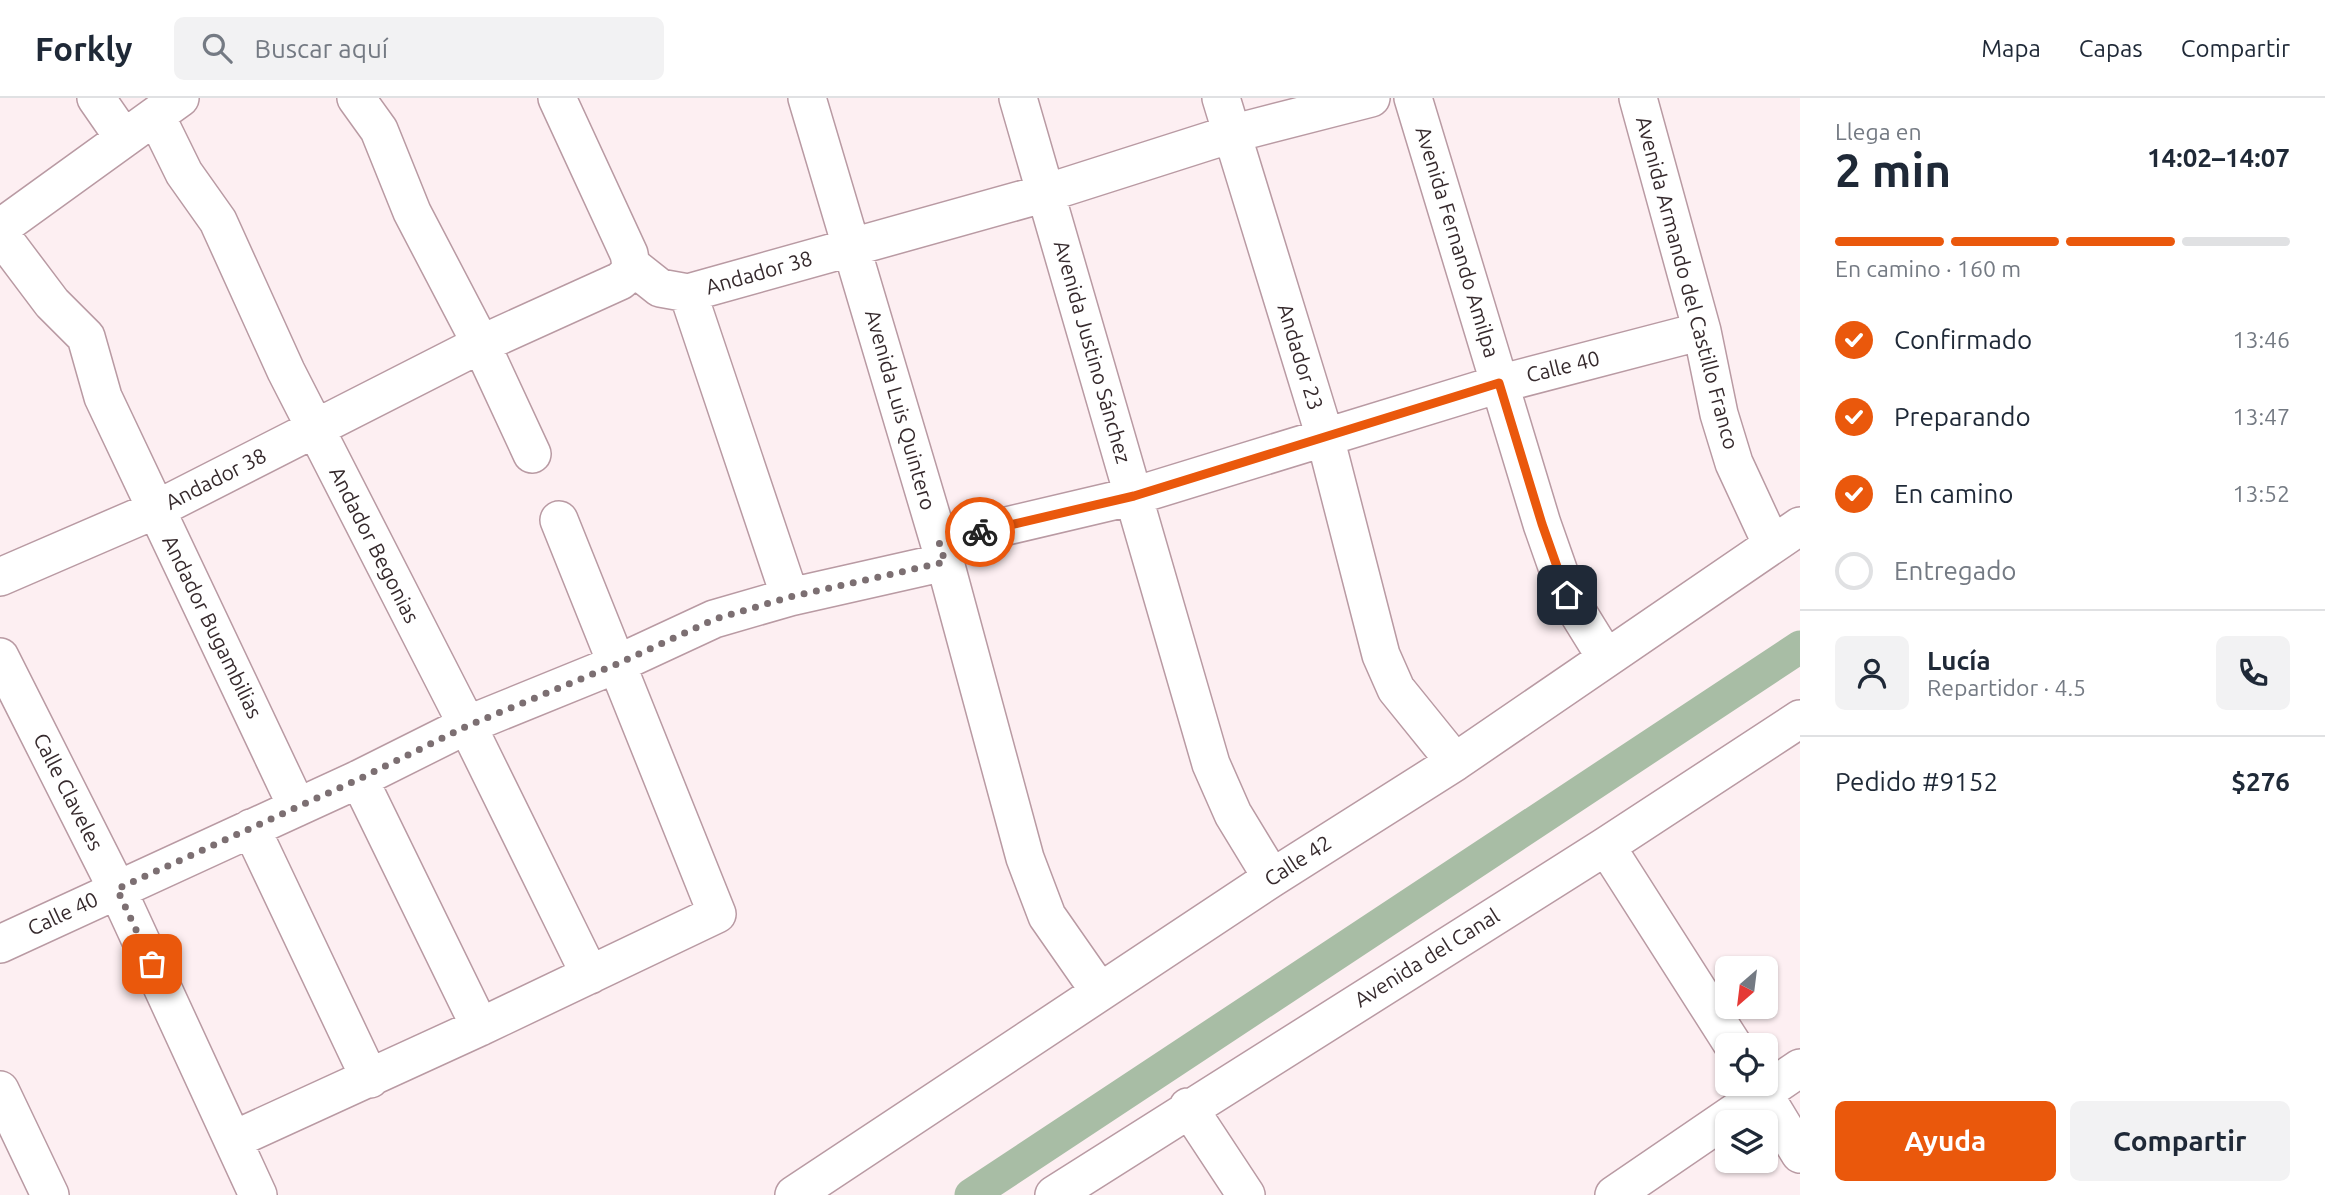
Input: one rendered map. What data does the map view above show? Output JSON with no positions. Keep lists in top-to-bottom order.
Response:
{
  "streets": {
    "street": [
      "Avenida Fernando Amilpa",
      "Andador 38",
      "Avenida Armando del Castillo Franco",
      "Avenida Justino Sánchez",
      "Andador 23",
      "Calle 40",
      "Avenida Luis Quintero",
      "Andador Begonias",
      "Andador Bugambilias",
      "Calle Claveles",
      "Calle 42",
      "Avenida del Canal"
    ]
  },
  "crossings": [
    ["Avenida Fernando Amilpa", "Calle 40"],
    ["Avenida Fernando Amilpa", "Calle 42"],
    ["Andador 38", "Avenida Justino Sánchez"],
    ["Andador 38", "Andador 23"],
    ["Andador 38", "Avenida Luis Quintero"],
    ["Andador 38", "Andador Begonias"],
    ["Andador 38", "Andador Bugambilias"],
    ["Avenida Armando del Castillo Franco", "Calle 40"],
    ["Avenida Armando del Castillo Franco", "Calle 42"],
    ["Avenida Justino Sánchez", "Calle 40"],
    ["Avenida Justino Sánchez", "Calle 42"],
    ["Andador 23", "Calle 40"],
    ["Andador 23", "Calle 42"],
    ["Calle 40", "Avenida Luis Quintero"],
    ["Calle 40", "Andador Begonias"],
    ["Calle 40", "Andador Bugambilias"],
    ["Calle 40", "Calle Claveles"],
    ["Avenida Luis Quintero", "Calle 42"]
  ],
  "north": "bottom left",
  "page": {
    "header": "Forkly",
    "search": "Buscar aquí",
    "nav": ["Mapa", "Capas", "Compartir"],
    "heading": ["2 min", "Llega en", "14:02–14:07"],
    "panel": [
      "Lucía",
      "Repartidor · 4.5",
      "Pedido #9152",
      "$276"
    ],
    "bar": "En camino · 160 m",
    "list": [
      ["Confirmado", "13:46"],
      ["Preparando", "13:47"],
      ["En camino", "13:52"],
      "Entregado"
    ],
    "buttons": ["Ayuda", "Compartir"]
  }
}
